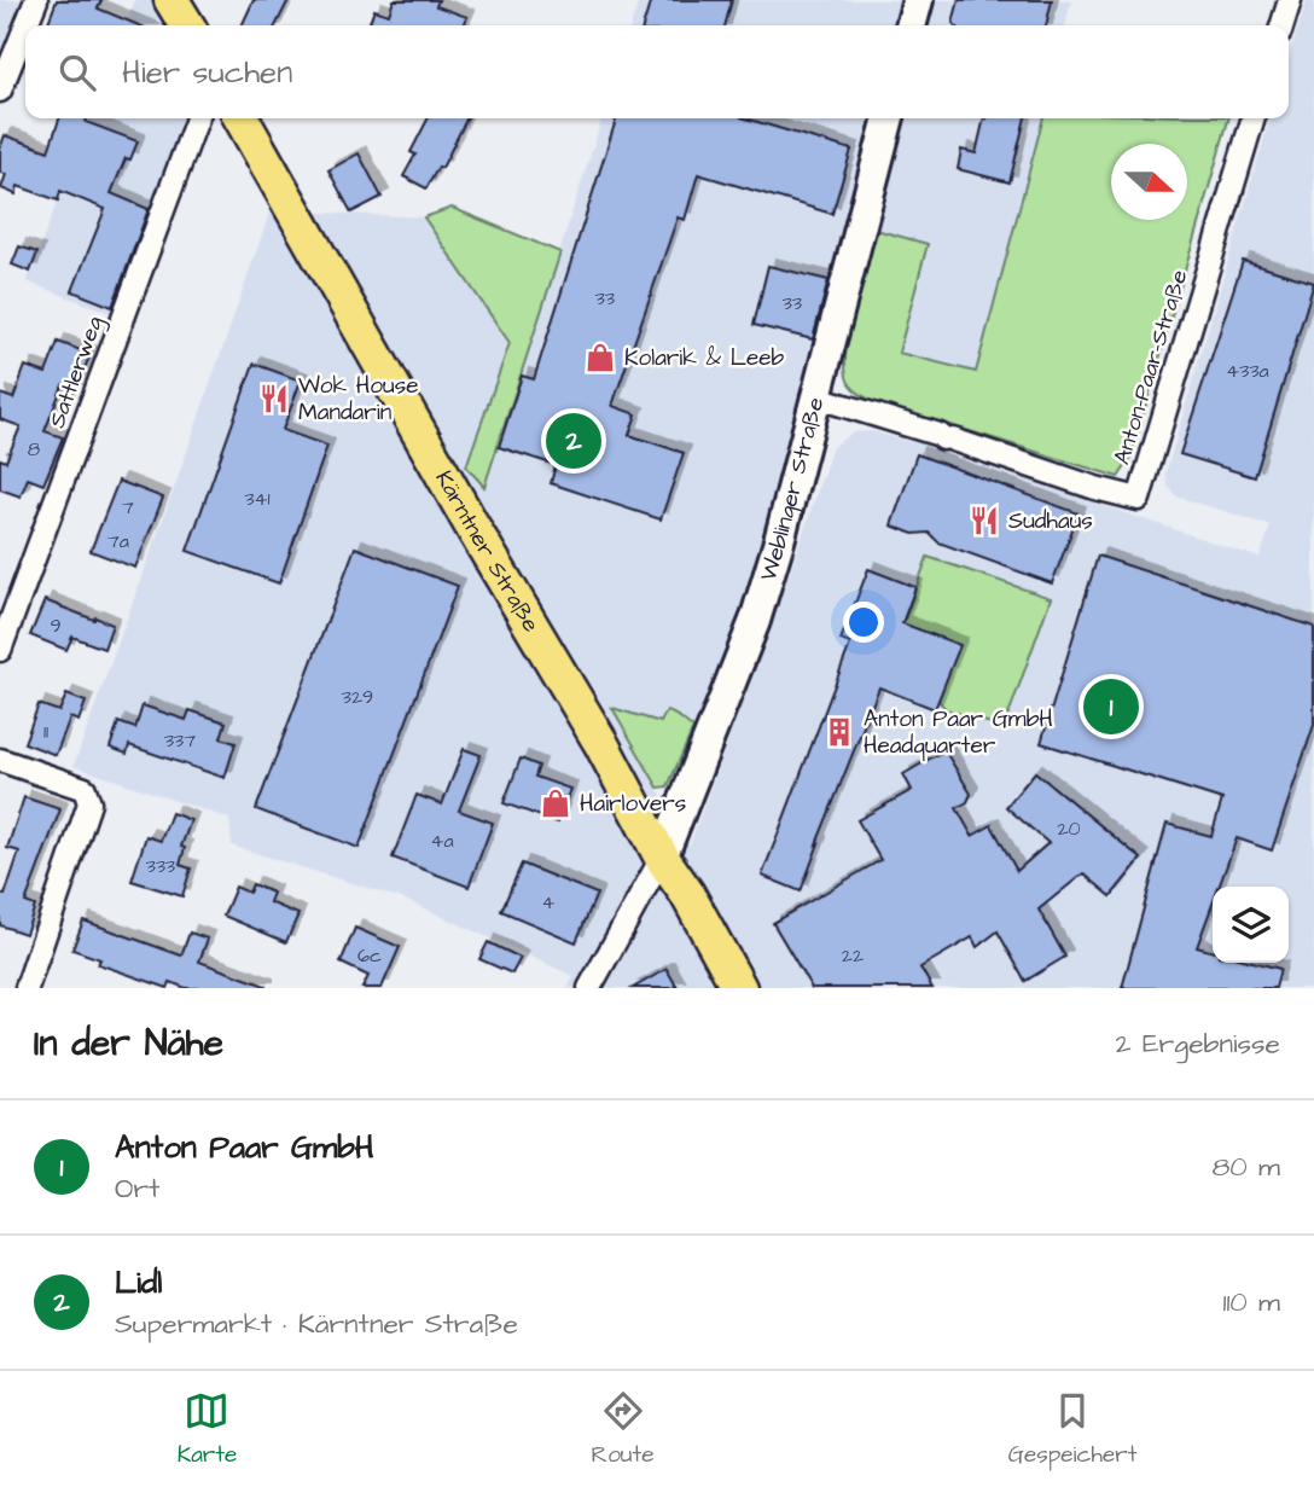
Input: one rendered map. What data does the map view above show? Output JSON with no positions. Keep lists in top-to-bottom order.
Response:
{
  "streets": {
    "main road": ["Kärntner Straße"],
    "street": ["Anton-Paar-Straße", "Sattlerweg", "Weblinger Straße"]
  },
  "crossings": [
    ["Anton-Paar-Straße", "Weblinger Straße"],
    ["Weblinger Straße", "Kärntner Straße"]
  ],
  "places": {
    "shop": ["Kolarik & Leeb", "Hairlovers"],
    "restaurant": ["Wok House Mandarin", "Sudhaus"],
    "building": ["Anton Paar GmbH Headquarter"]
  },
  "house_numbers": [
    "33",
    "33",
    "433a",
    "8",
    "341",
    "7",
    "7a",
    "9",
    "329",
    "11",
    "337",
    "20",
    "4a",
    "333",
    "4",
    "6c",
    "22"
  ],
  "north": "right",
  "page": {
    "search": "Hier suchen",
    "pins": ["2", "1"],
    "heading": ["In der Nähe", "2 Ergebnisse"],
    "list": [
      {
        "mark": "1",
        "name": "Anton Paar GmbH",
        "note": "Ort",
        "value": "80 m"
      },
      {
        "mark": "2",
        "name": "Lidl",
        "note": "Supermarkt · Kärntner Straße",
        "value": "110 m"
      }
    ],
    "nav": ["Karte", "Route", "Gespeichert"]
  }
}
